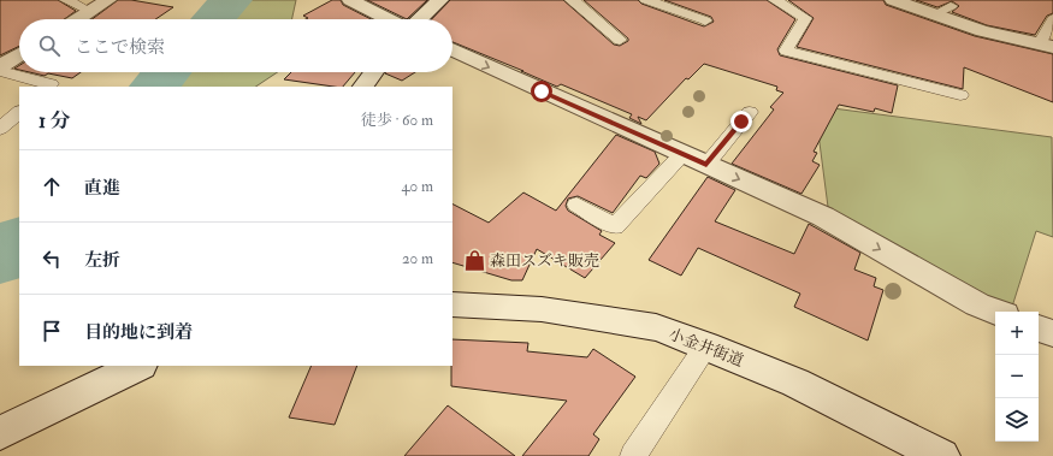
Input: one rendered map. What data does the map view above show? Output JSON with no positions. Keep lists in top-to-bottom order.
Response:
{
  "streets": {
    "street": ["小金井街道"]
  },
  "places": {
    "shop": ["森田スズキ販売"]
  },
  "page": {
    "search": "ここで検索",
    "heading": ["1 分", "徒歩 · 60 m"],
    "list": [
      ["直進", "40 m"],
      ["左折", "20 m"],
      "目的地に到着"
    ],
    "map_buttons": ["+", "−"]
  }
}
